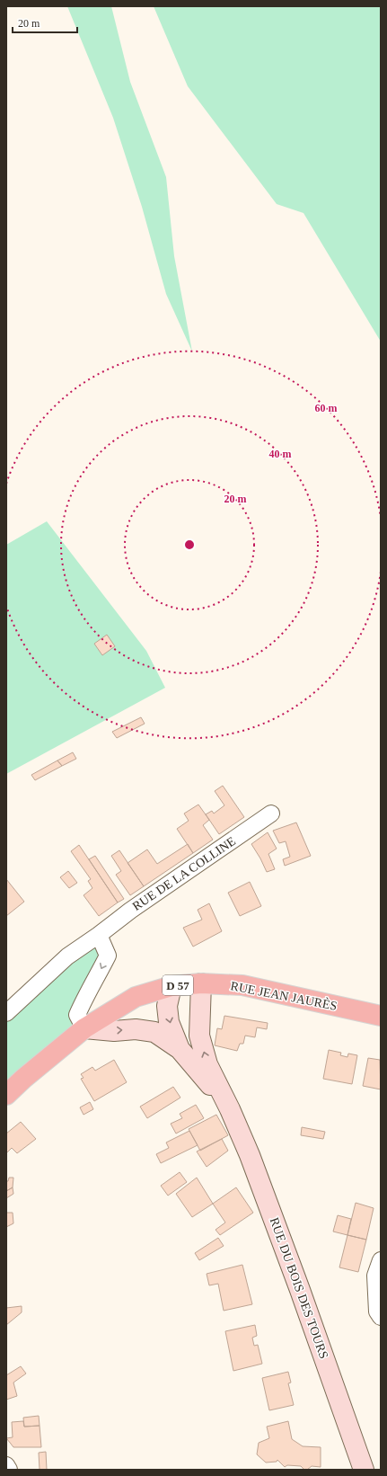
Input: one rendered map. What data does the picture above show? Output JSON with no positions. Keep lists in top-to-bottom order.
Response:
{
  "streets": {
    "main road": ["D 57", "RUE JEAN JAURÈS"],
    "street": ["RUE DE LA COLLINE", "RUE DU BOIS DES TOURS"]
  },
  "scale_bar": "20 m",
  "rings": ["60 m", "40 m", "20 m"]
}
